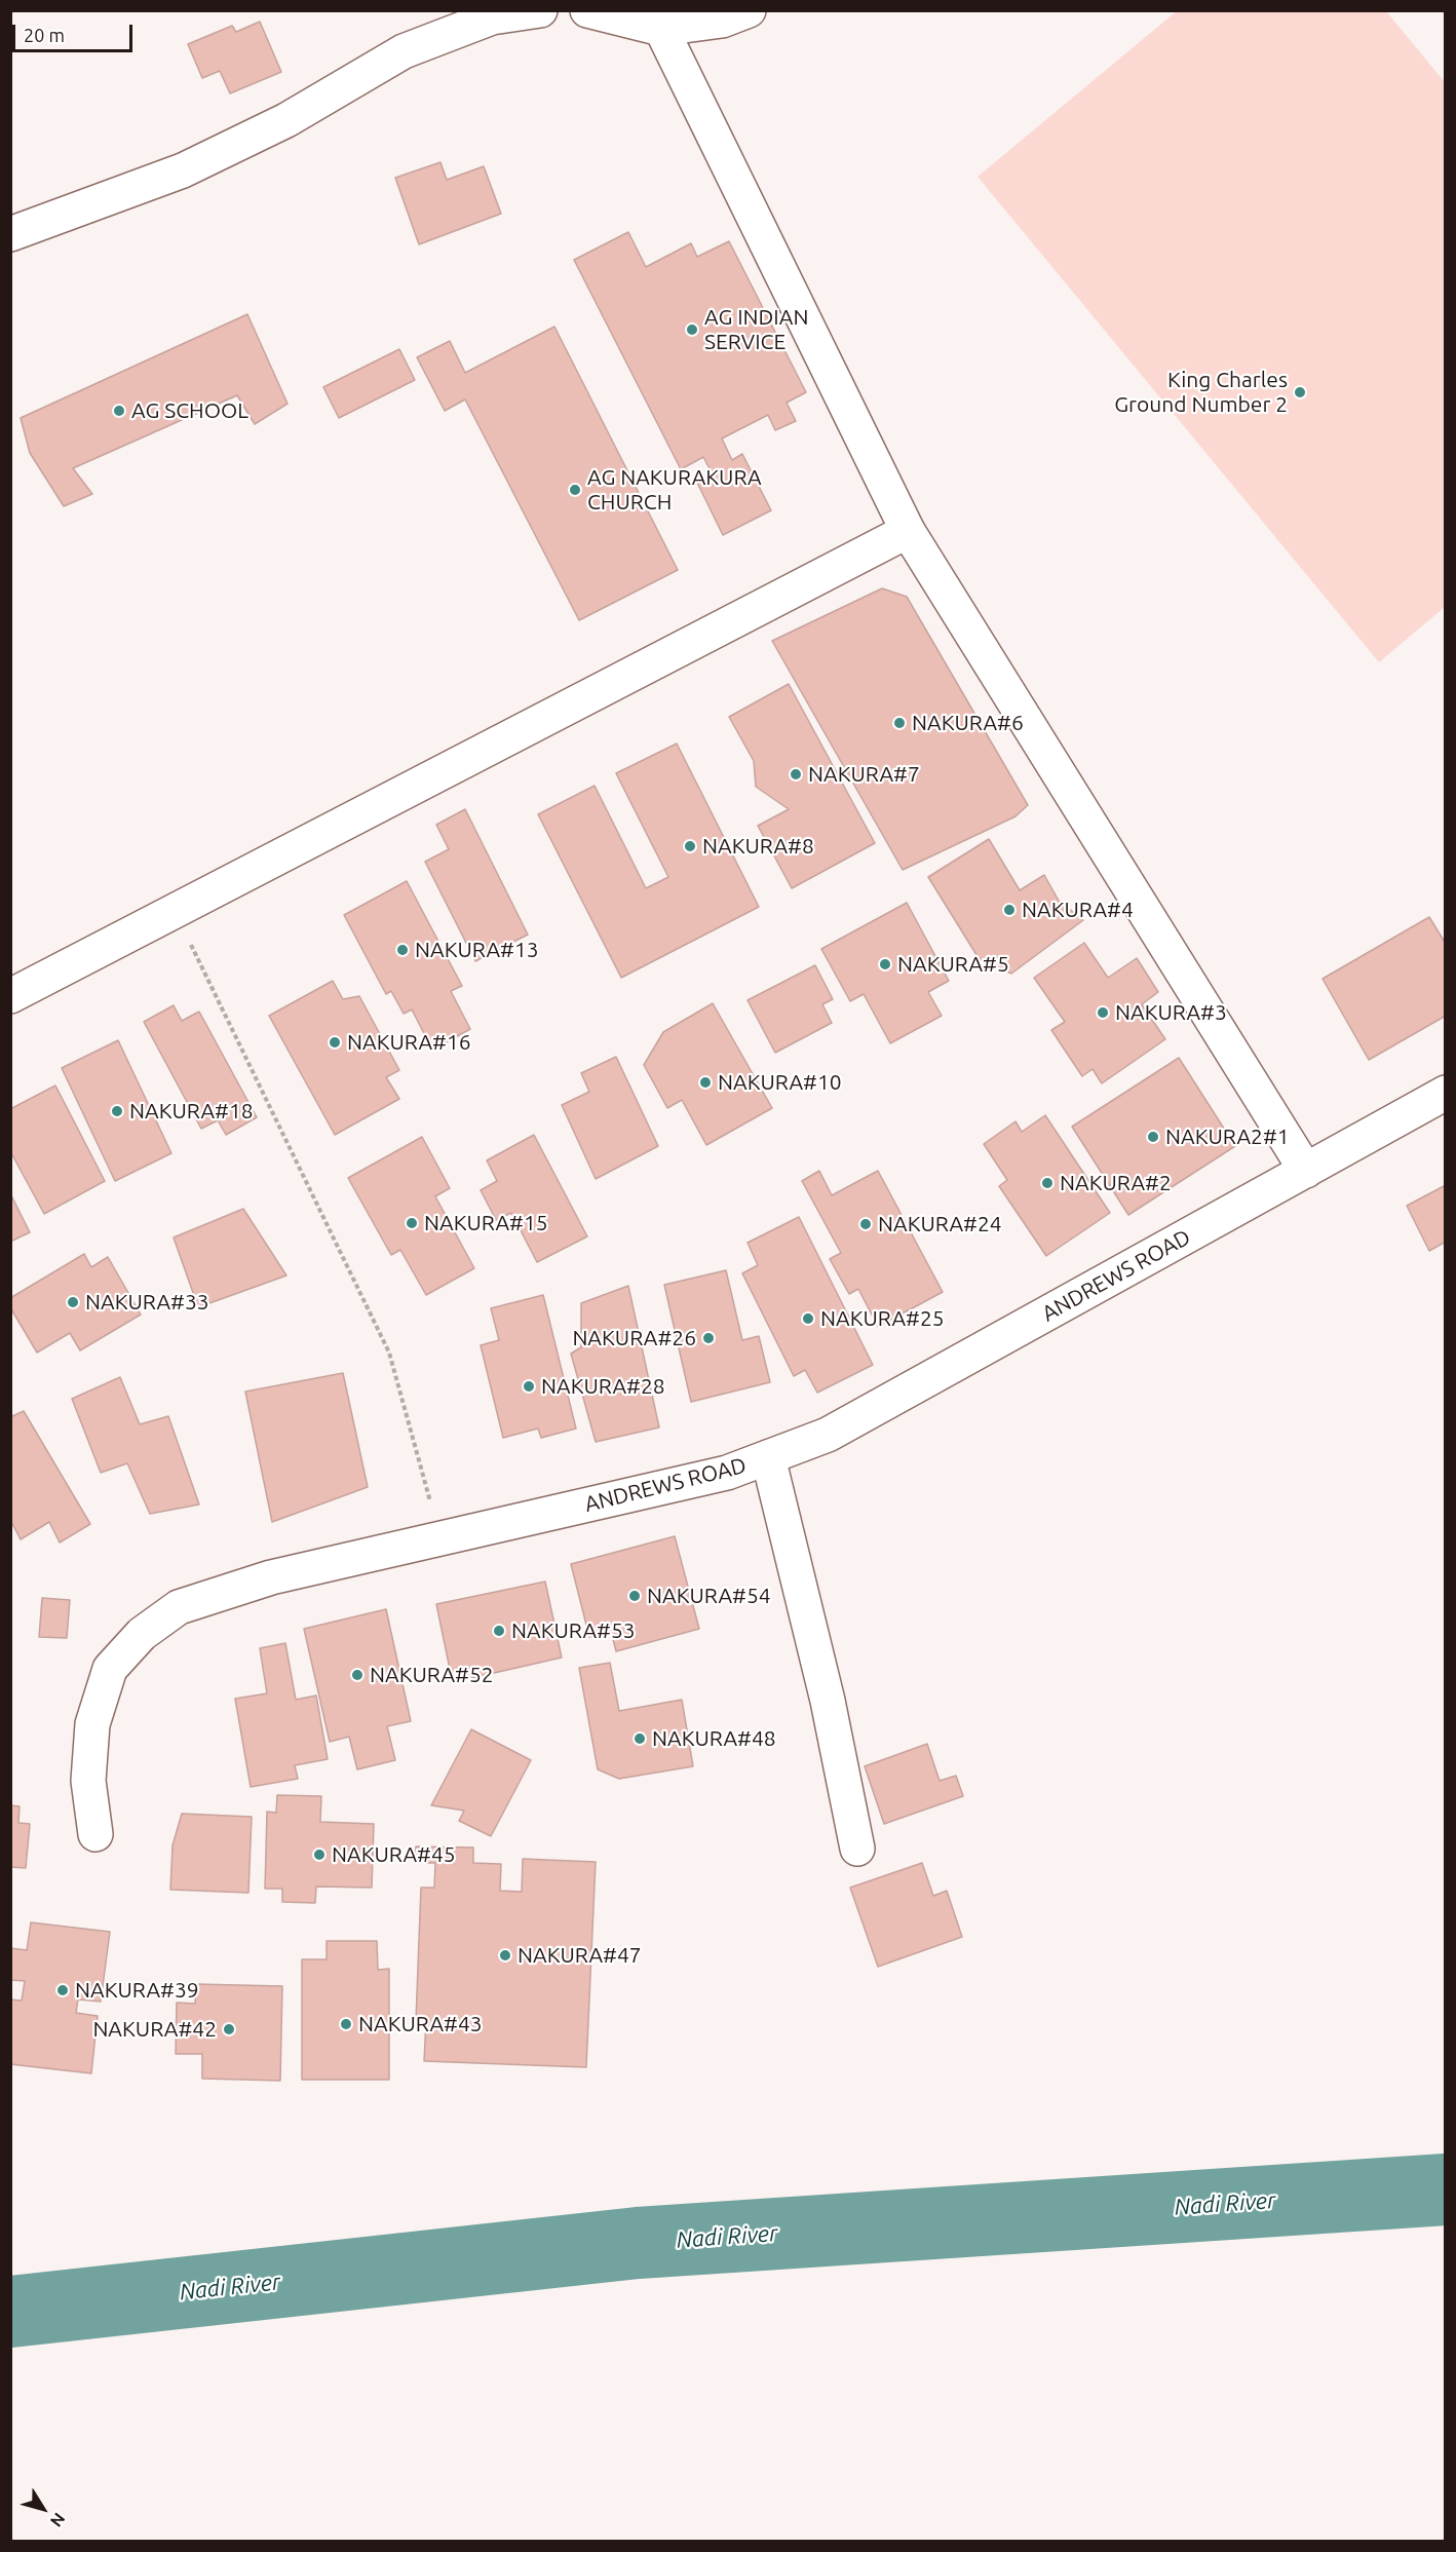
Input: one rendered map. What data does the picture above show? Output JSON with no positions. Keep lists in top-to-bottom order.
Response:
{
  "streets": {
    "main road": ["ANDREWS ROAD"]
  },
  "water": ["Nadi River"],
  "places": [
    "AG INDIAN SERVICE",
    "King Charles Ground Number 2",
    "AG SCHOOL",
    "AG NAKURAKURA CHURCH",
    "NAKURA#6",
    "NAKURA#7",
    "NAKURA#8",
    "NAKURA#4",
    "NAKURA#13",
    "NAKURA#5",
    "NAKURA#3",
    "NAKURA#16",
    "NAKURA#10",
    "NAKURA#18",
    "NAKURA2#1",
    "NAKURA#2",
    "NAKURA#15",
    "NAKURA#24",
    "NAKURA#33",
    "NAKURA#25",
    "NAKURA#26",
    "NAKURA#28",
    "NAKURA#54",
    "NAKURA#53",
    "NAKURA#52",
    "NAKURA#48",
    "NAKURA#45",
    "NAKURA#47",
    "NAKURA#39",
    "NAKURA#43",
    "NAKURA#42"
  ],
  "scale_bar": "20 m",
  "north": "bottom right"
}
